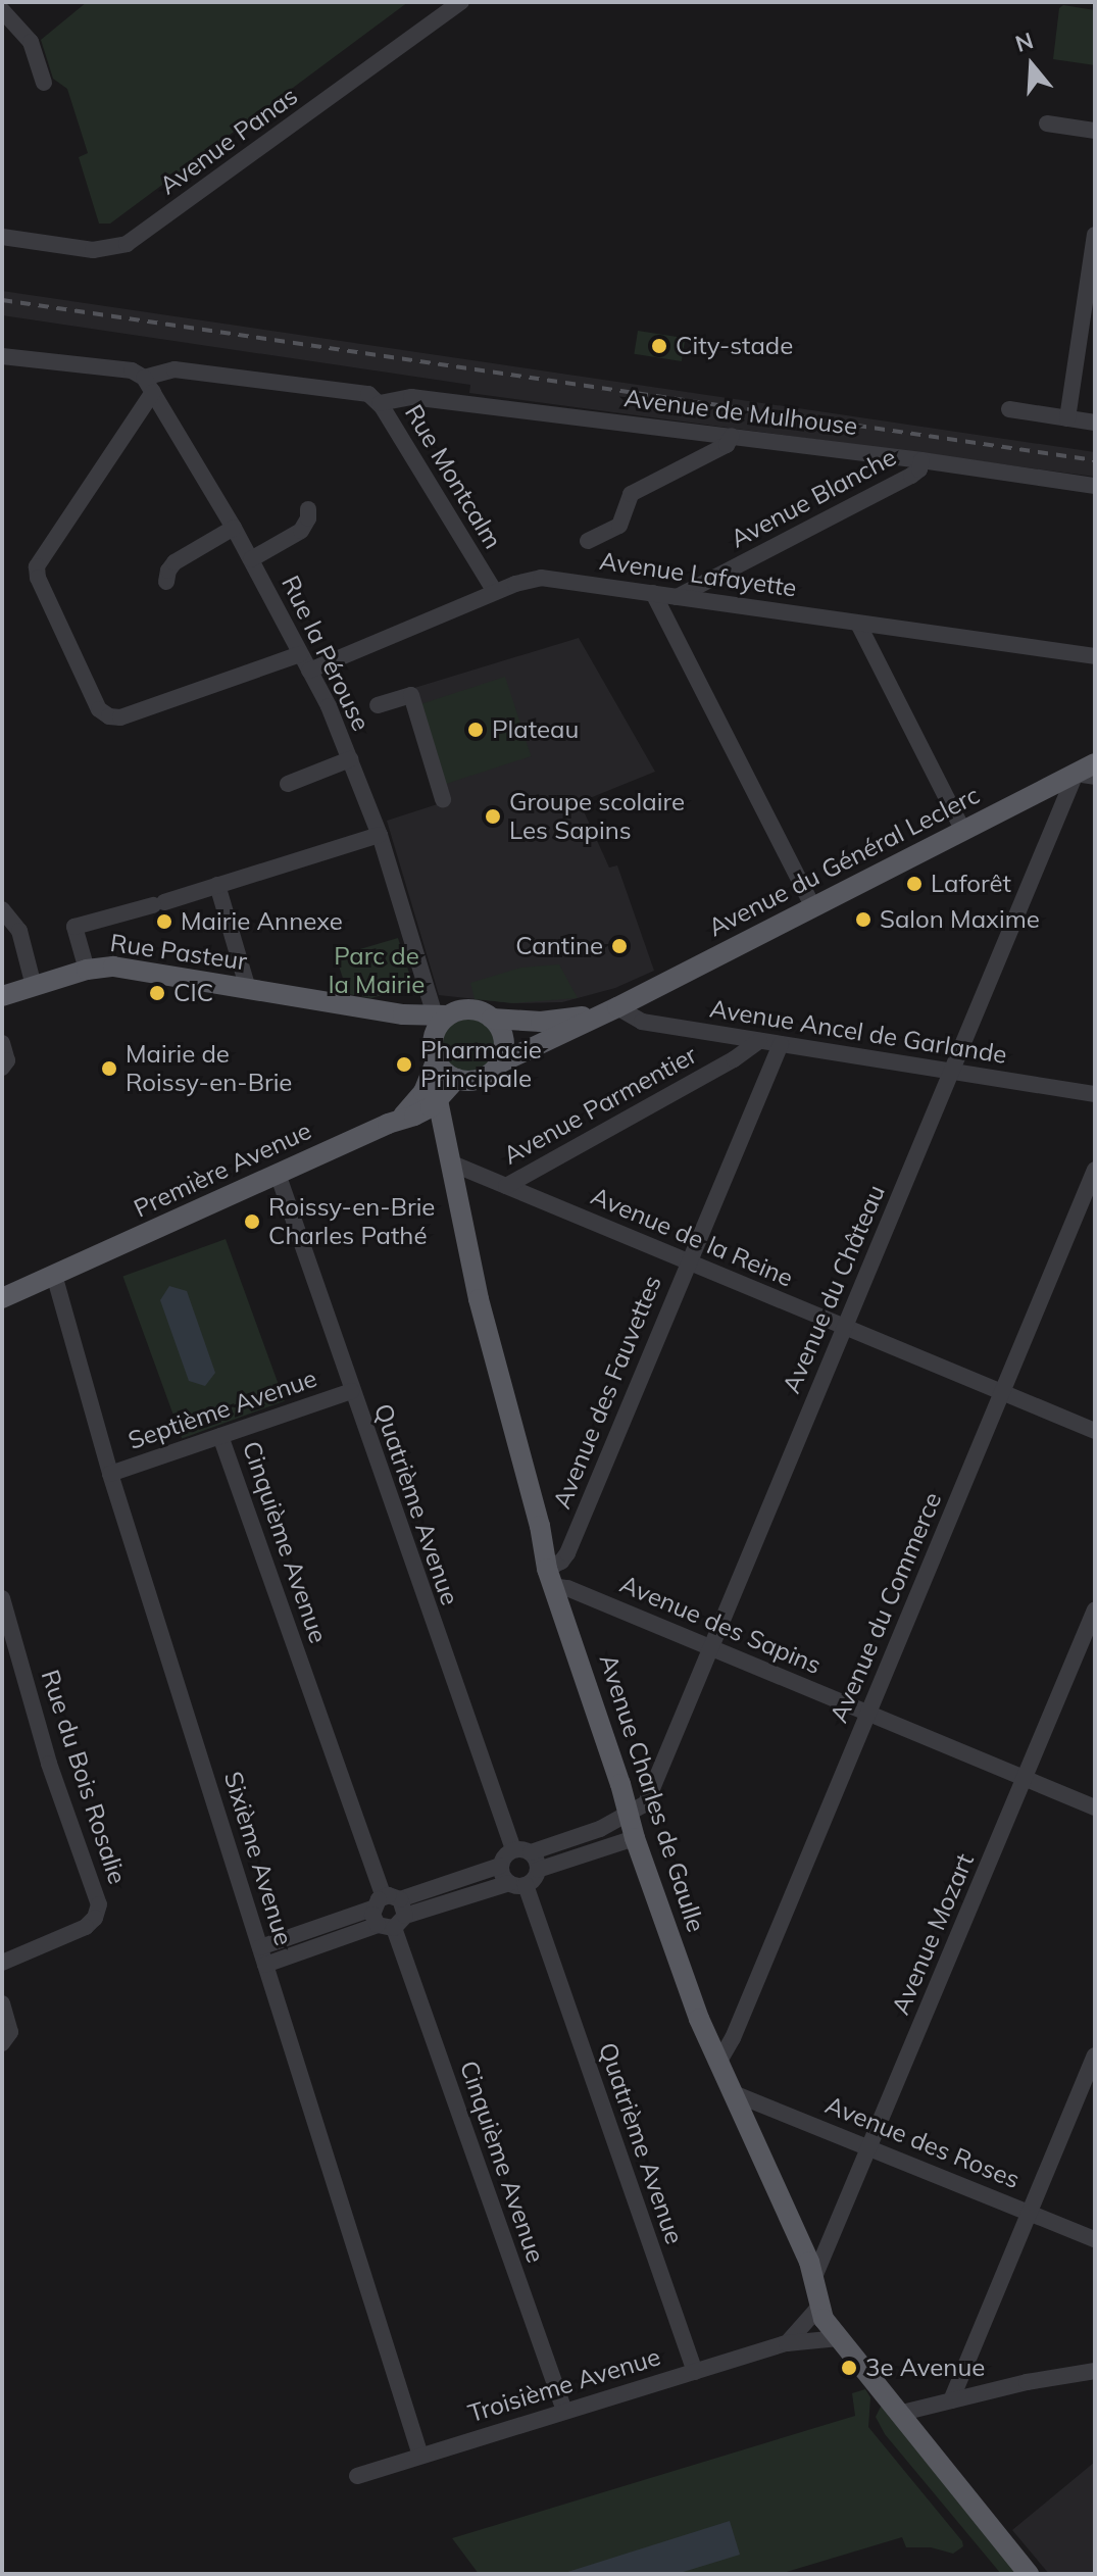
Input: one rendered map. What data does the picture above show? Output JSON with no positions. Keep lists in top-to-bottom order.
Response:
{
  "streets": {
    "main road": [
      "Avenue du Général Leclerc",
      "Rue Pasteur",
      "Première Avenue",
      "Avenue Charles de Gaulle"
    ],
    "street": [
      "Avenue Panas",
      "Avenue de Mulhouse",
      "Rue Montcalm",
      "Avenue Blanche",
      "Avenue Lafayette",
      "Rue la Pérouse",
      "Avenue Ancel de Garlande",
      "Avenue Parmentier",
      "Avenue de la Reine",
      "Avenue du Château",
      "Avenue des Fauvettes",
      "Septième Avenue",
      "Quatrième Avenue",
      "Cinquième Avenue",
      "Avenue du Commerce",
      "Avenue des Sapins",
      "Rue du Bois Rosalie",
      "Sixième Avenue",
      "Avenue Mozart",
      "Avenue des Roses",
      "Troisième Avenue"
    ]
  },
  "crossings": [
    ["Avenue de Mulhouse", "Rue Montcalm"],
    ["Avenue de Mulhouse", "Avenue Blanche"],
    ["Avenue de Mulhouse", "Rue la Pérouse"],
    ["Rue Montcalm", "Avenue Lafayette"],
    ["Avenue Blanche", "Avenue Lafayette"],
    ["Avenue Lafayette", "Rue la Pérouse"],
    ["Rue la Pérouse", "Avenue du Général Leclerc"],
    ["Rue la Pérouse", "Rue Pasteur"],
    ["Avenue du Général Leclerc", "Rue Pasteur"],
    ["Avenue du Général Leclerc", "Avenue Ancel de Garlande"],
    ["Avenue du Général Leclerc", "Avenue du Château"],
    ["Avenue Ancel de Garlande", "Avenue Parmentier"],
    ["Avenue Ancel de Garlande", "Avenue du Château"],
    ["Avenue Ancel de Garlande", "Avenue des Fauvettes"],
    ["Avenue Parmentier", "Avenue de la Reine"],
    ["Première Avenue", "Quatrième Avenue"],
    ["Première Avenue", "Sixième Avenue"],
    ["Avenue de la Reine", "Avenue du Château"],
    ["Avenue de la Reine", "Avenue des Fauvettes"],
    ["Avenue de la Reine", "Avenue du Commerce"],
    ["Avenue de la Reine", "Avenue Charles de Gaulle"],
    ["Avenue du Château", "Avenue des Sapins"],
    ["Avenue du Château", "Avenue Charles de Gaulle"],
    ["Avenue des Fauvettes", "Avenue des Sapins"],
    ["Avenue des Fauvettes", "Avenue Charles de Gaulle"],
    ["Septième Avenue", "Quatrième Avenue"],
    ["Septième Avenue", "Cinquième Avenue"],
    ["Septième Avenue", "Sixième Avenue"],
    ["Quatrième Avenue", "Troisième Avenue"],
    ["Cinquième Avenue", "Troisième Avenue"],
    ["Avenue du Commerce", "Avenue des Sapins"],
    ["Avenue du Commerce", "Avenue Charles de Gaulle"],
    ["Avenue des Sapins", "Avenue Charles de Gaulle"],
    ["Avenue des Sapins", "Avenue Mozart"],
    ["Avenue Charles de Gaulle", "Avenue Mozart"],
    ["Avenue Charles de Gaulle", "Avenue des Roses"],
    ["Avenue Charles de Gaulle", "Troisième Avenue"],
    ["Sixième Avenue", "Troisième Avenue"],
    ["Avenue Mozart", "Avenue des Roses"]
  ],
  "parks": ["Parc de la Mairie"],
  "places": [
    "City-stade",
    "Plateau",
    "Groupe scolaire Les Sapins",
    "Laforêt",
    "Salon Maxime",
    "Mairie Annexe",
    "Cantine",
    "CIC",
    "Pharmacie Principale",
    "Mairie de Roissy-en-Brie",
    "Roissy-en-Brie Charles Pathé",
    "3e Avenue"
  ],
  "north": "top"
}
